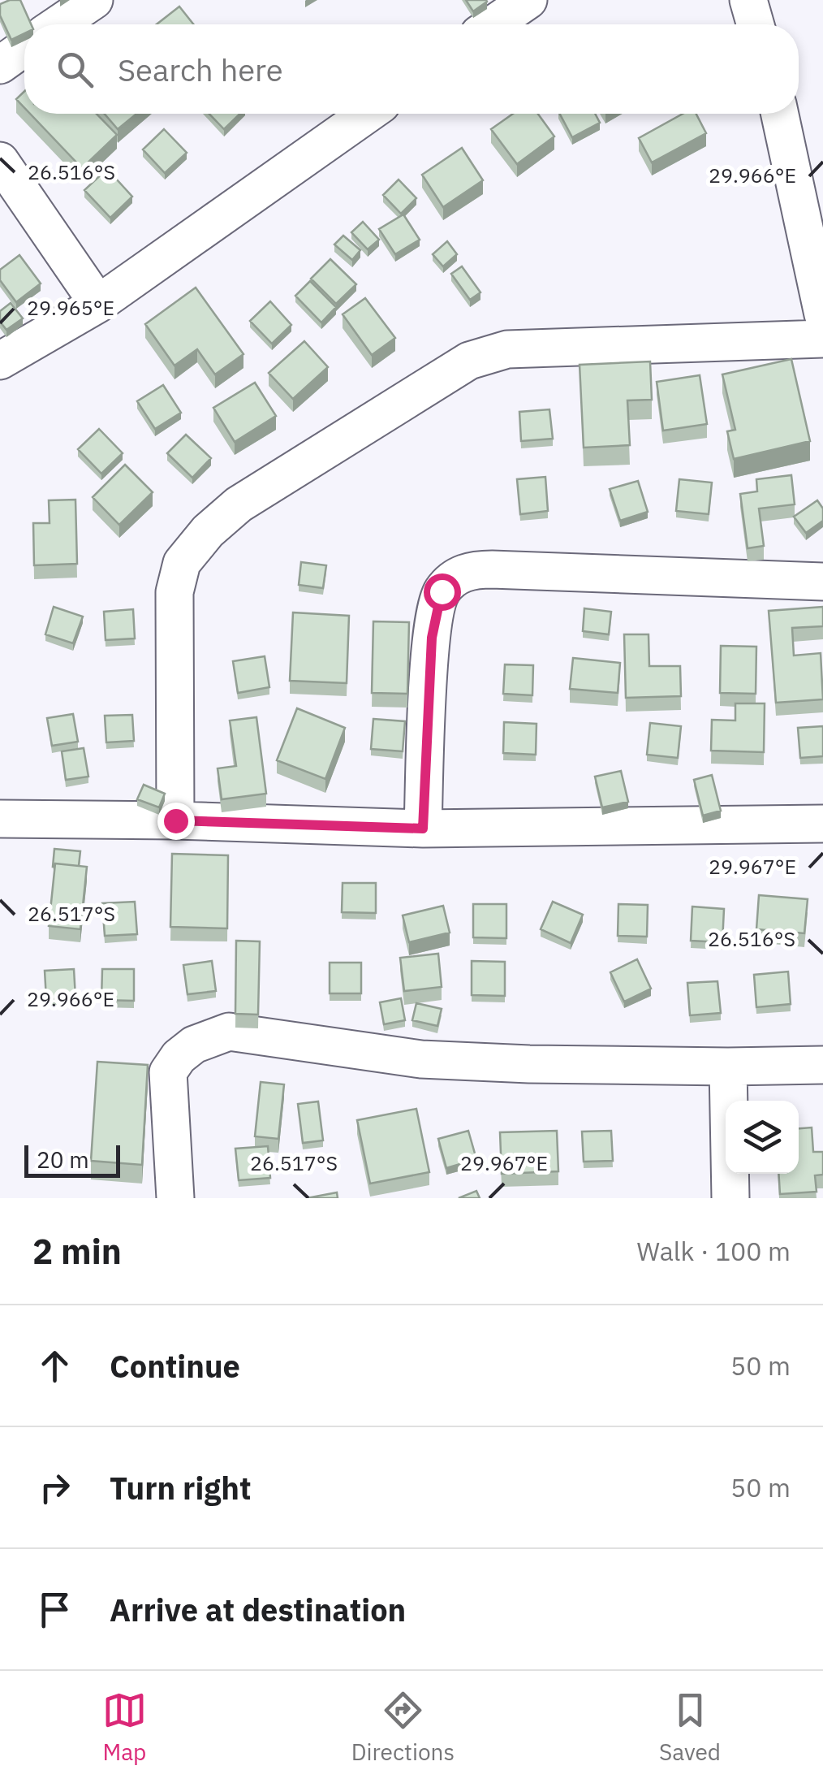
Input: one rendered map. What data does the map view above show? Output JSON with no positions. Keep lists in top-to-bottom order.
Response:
{
  "scale_bar": "20 m",
  "page": {
    "search": "Search here",
    "scale": "20 m",
    "heading": ["2 min", "Walk · 100 m"],
    "list": [
      ["Continue", "50 m"],
      ["Turn right", "50 m"],
      "Arrive at destination"
    ],
    "nav": ["Map", "Directions", "Saved"]
  },
  "coordinates": [
    "26.516°S",
    "29.966°E",
    "29.965°E",
    "29.967°E",
    "26.517°S"
  ]
}
